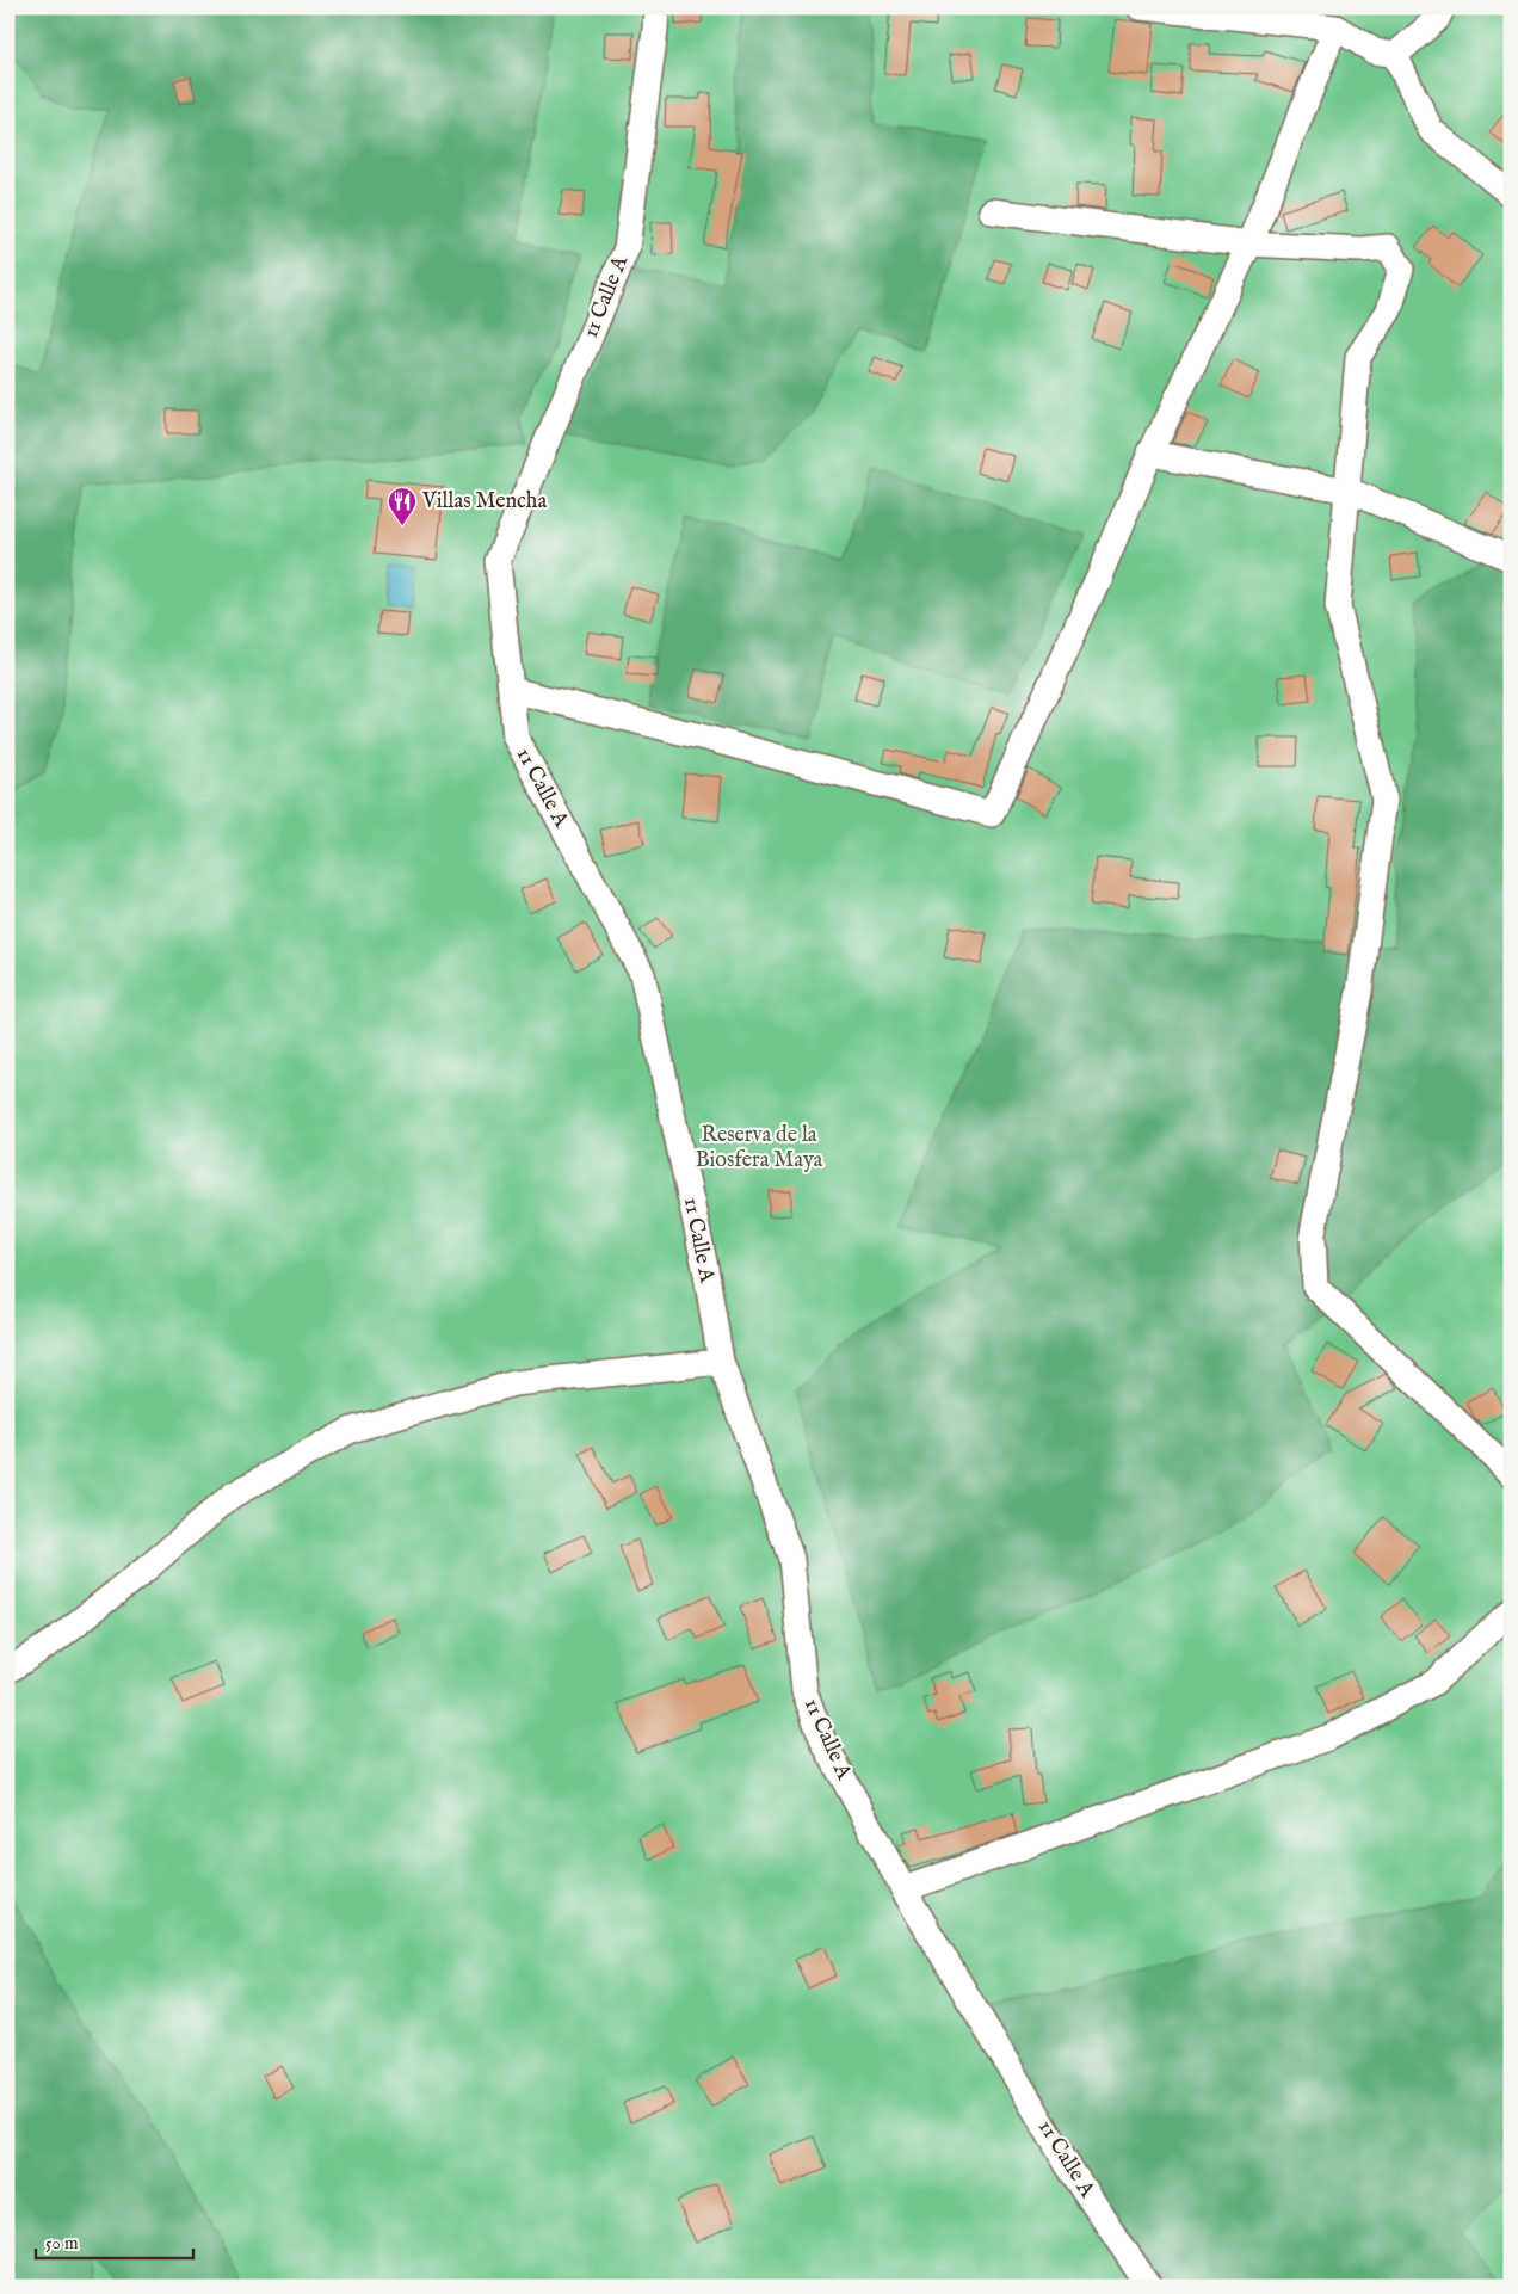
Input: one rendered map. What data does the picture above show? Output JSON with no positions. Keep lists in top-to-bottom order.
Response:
{
  "streets": {
    "street": ["11 Calle A"]
  },
  "parks": ["Reserva de la Biosfera Maya"],
  "places": {
    "restaurant": ["Villas Mencha"]
  },
  "scale_bar": "50 m"
}
